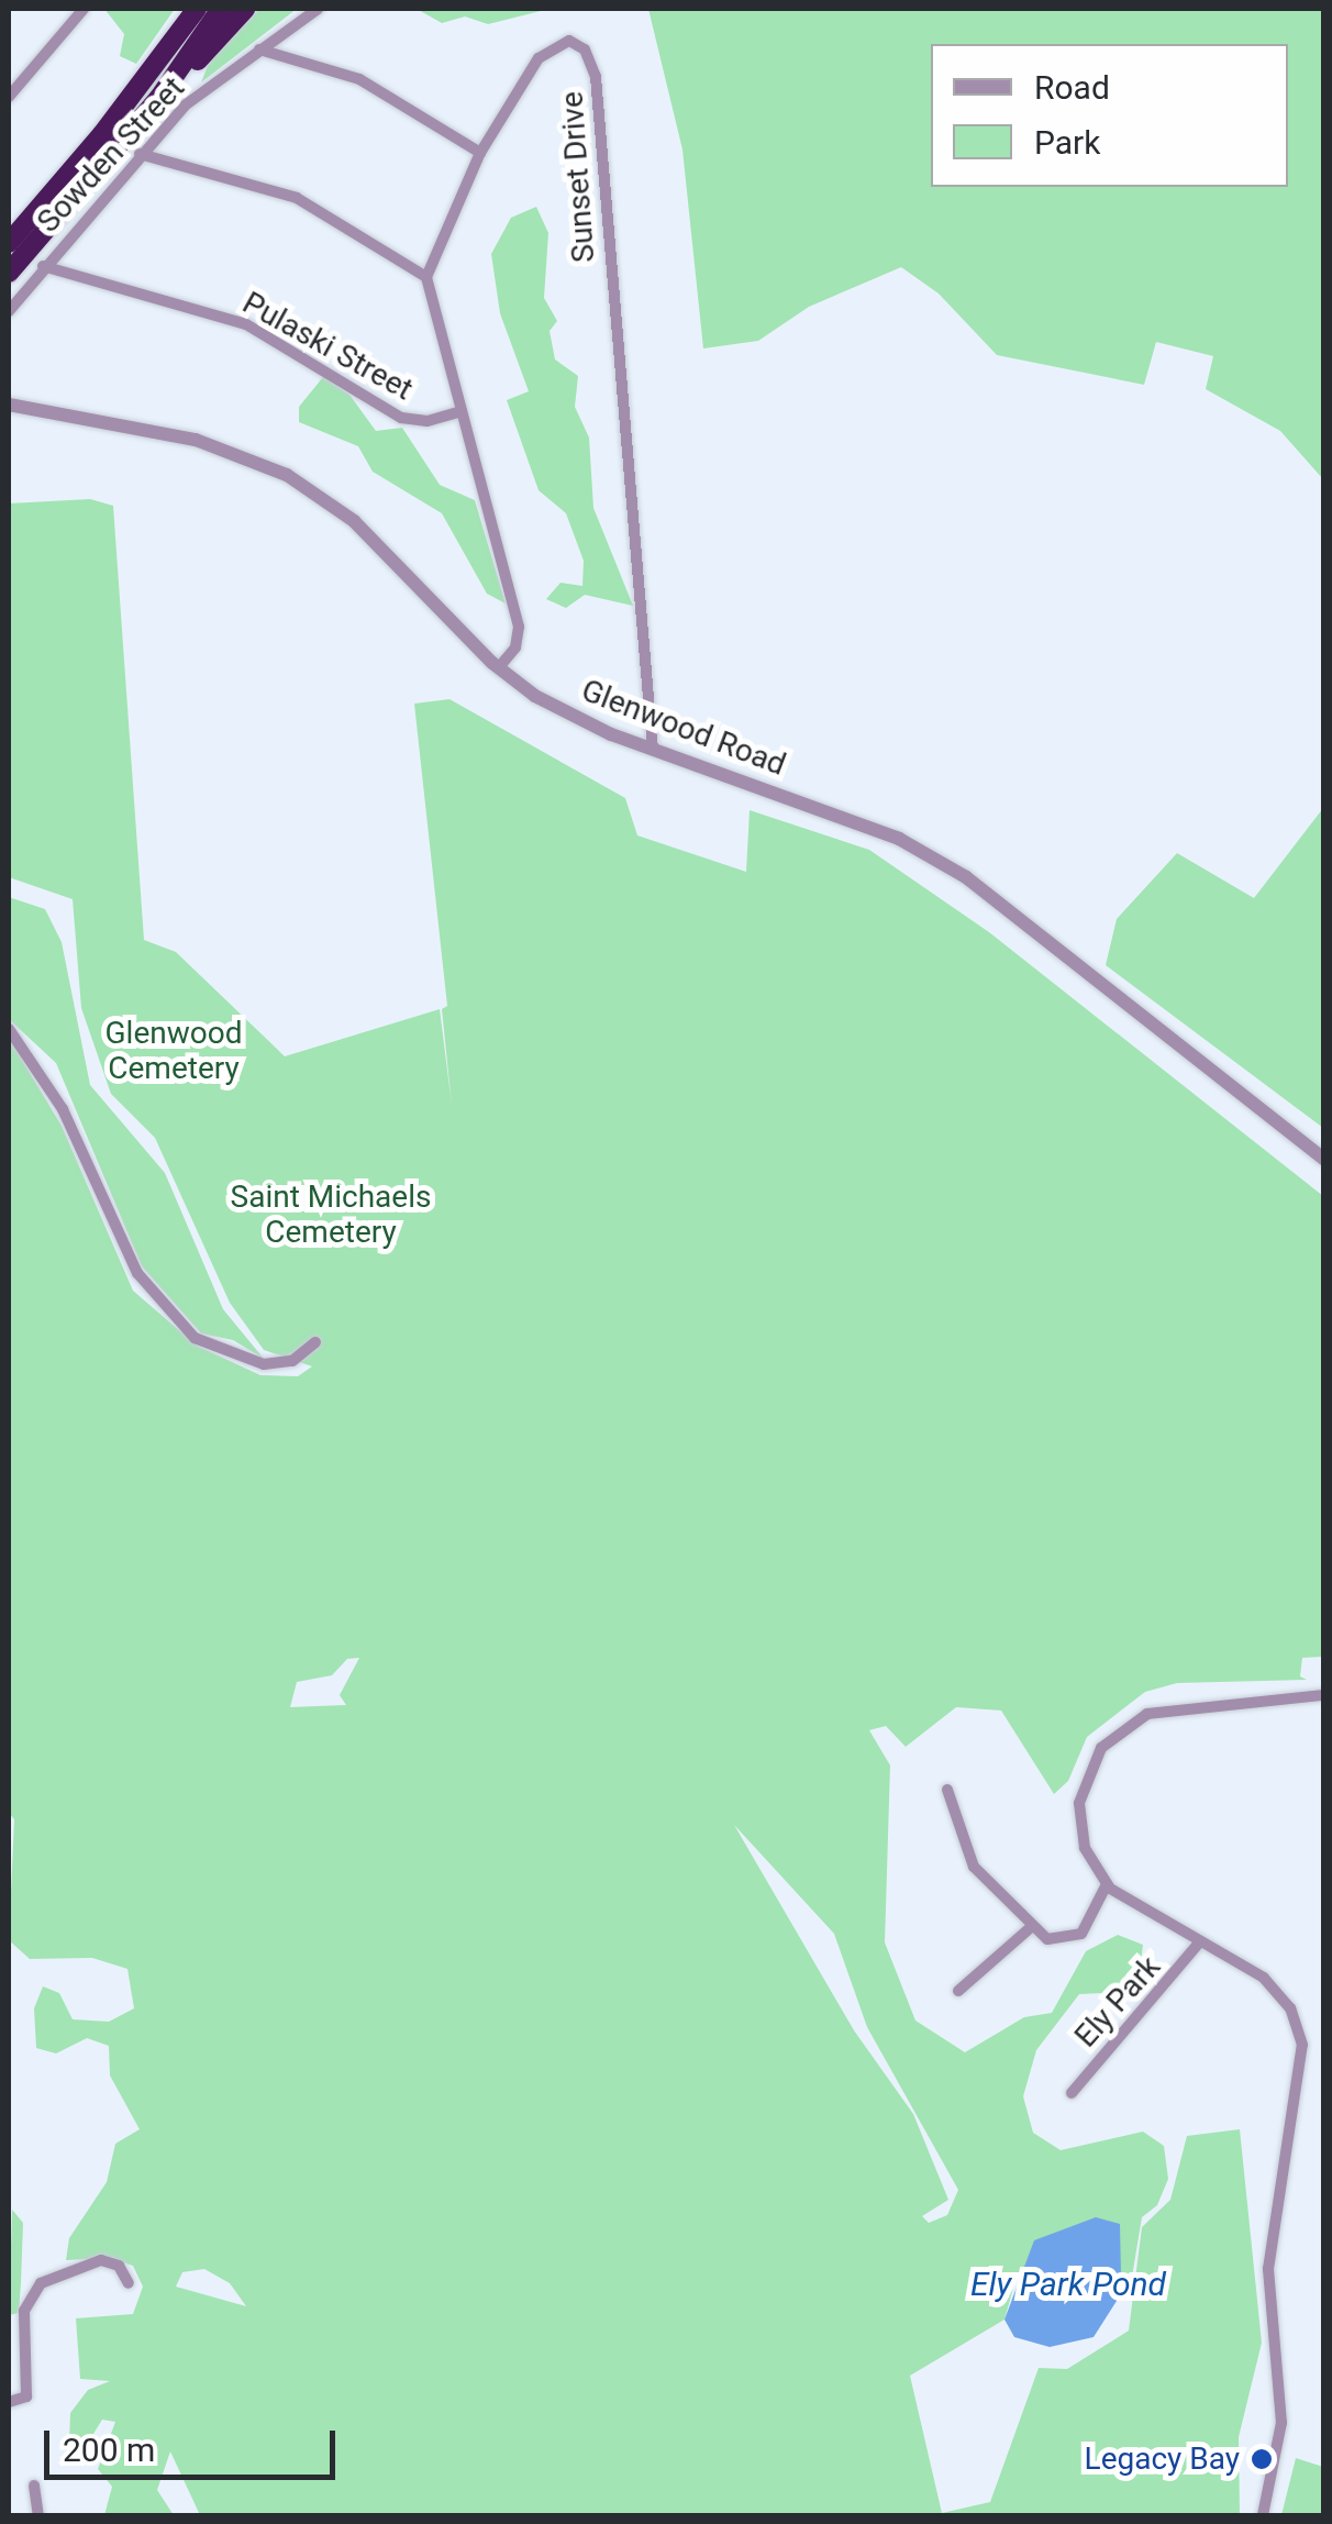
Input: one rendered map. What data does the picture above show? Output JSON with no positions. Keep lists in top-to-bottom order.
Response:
{
  "streets": {
    "street": [
      "Sowden Street",
      "Sunset Drive",
      "Pulaski Street",
      "Glenwood Road",
      "Ely Park"
    ]
  },
  "crossings": [
    ["Sowden Street", "Pulaski Street"],
    ["Sunset Drive", "Glenwood Road"]
  ],
  "water": ["Ely Park Pond"],
  "parks": ["Glenwood Cemetery", "Saint Michaels Cemetery"],
  "places": ["Legacy Bay"],
  "legend": ["Road", "Park"],
  "scale_bar": "200 m"
}
